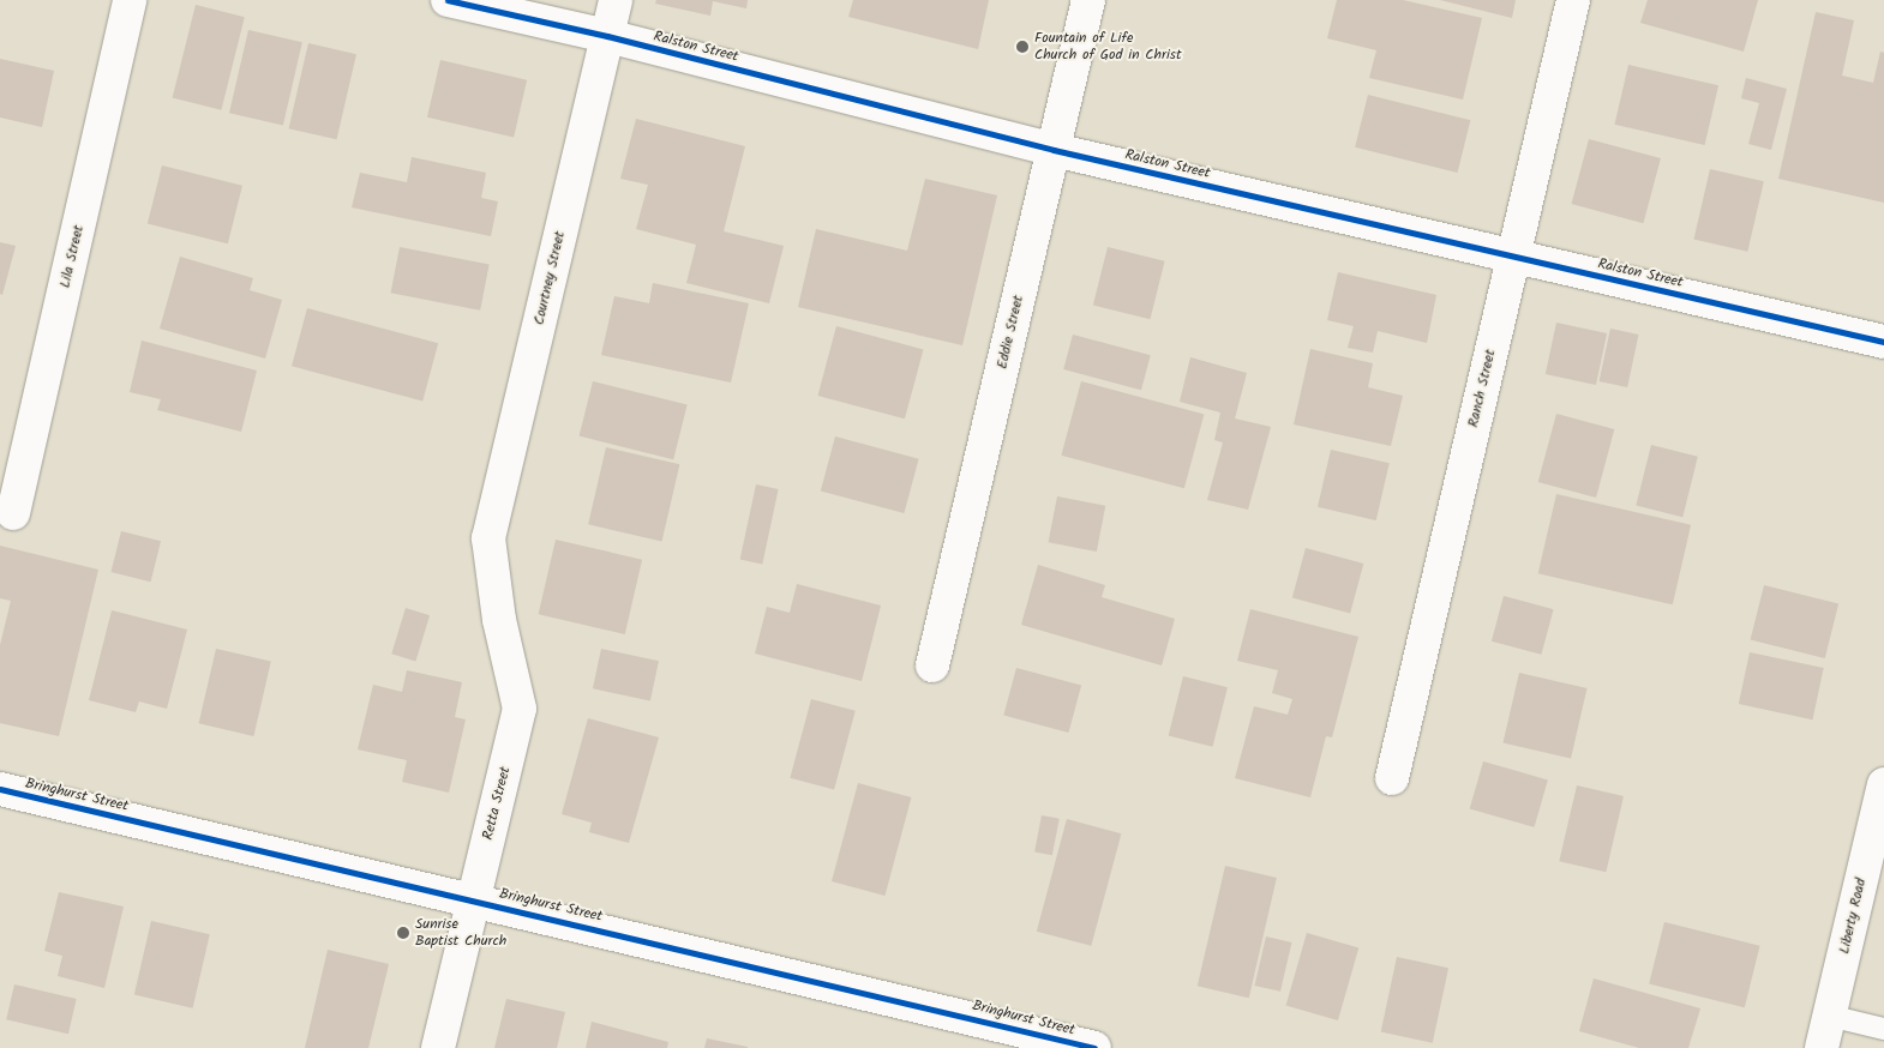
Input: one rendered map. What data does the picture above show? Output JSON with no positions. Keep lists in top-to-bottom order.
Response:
{
  "streets": {
    "street": [
      "Ralston Street",
      "Lila Street",
      "Courtney Street",
      "Eddie Street",
      "Ranch Street",
      "Bringhurst Street",
      "Retta Street",
      "Liberty Road"
    ]
  },
  "crossings": [
    ["Ralston Street", "Courtney Street"],
    ["Ralston Street", "Eddie Street"],
    ["Ralston Street", "Ranch Street"],
    ["Courtney Street", "Retta Street"],
    ["Bringhurst Street", "Retta Street"]
  ],
  "places": ["Fountain of Life Church of God in Christ", "Sunrise Baptist Church"]
}
